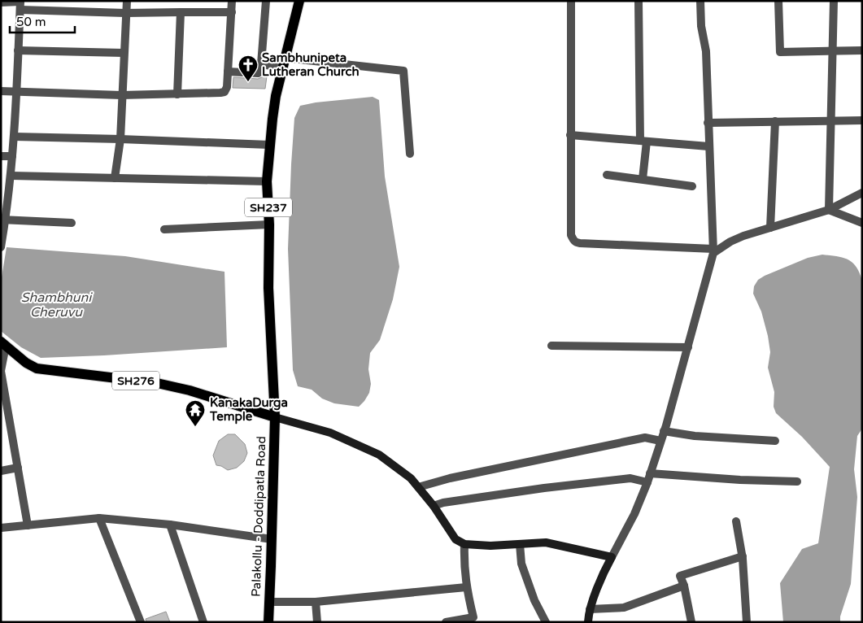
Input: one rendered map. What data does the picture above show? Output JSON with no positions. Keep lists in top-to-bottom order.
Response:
{
  "streets": {
    "main road": ["SH237", "SH276", "Palakollu - Doddipatla Road"]
  },
  "crossings": [
    ["SH276", "Palakollu - Doddipatla Road"]
  ],
  "water": ["Shambhuni Cheruvu"],
  "places": {
    "church": ["Sambhunipeta Lutheran Church"],
    "temple": ["KanakaDurga Temple"]
  },
  "scale_bar": "50 m"
}
